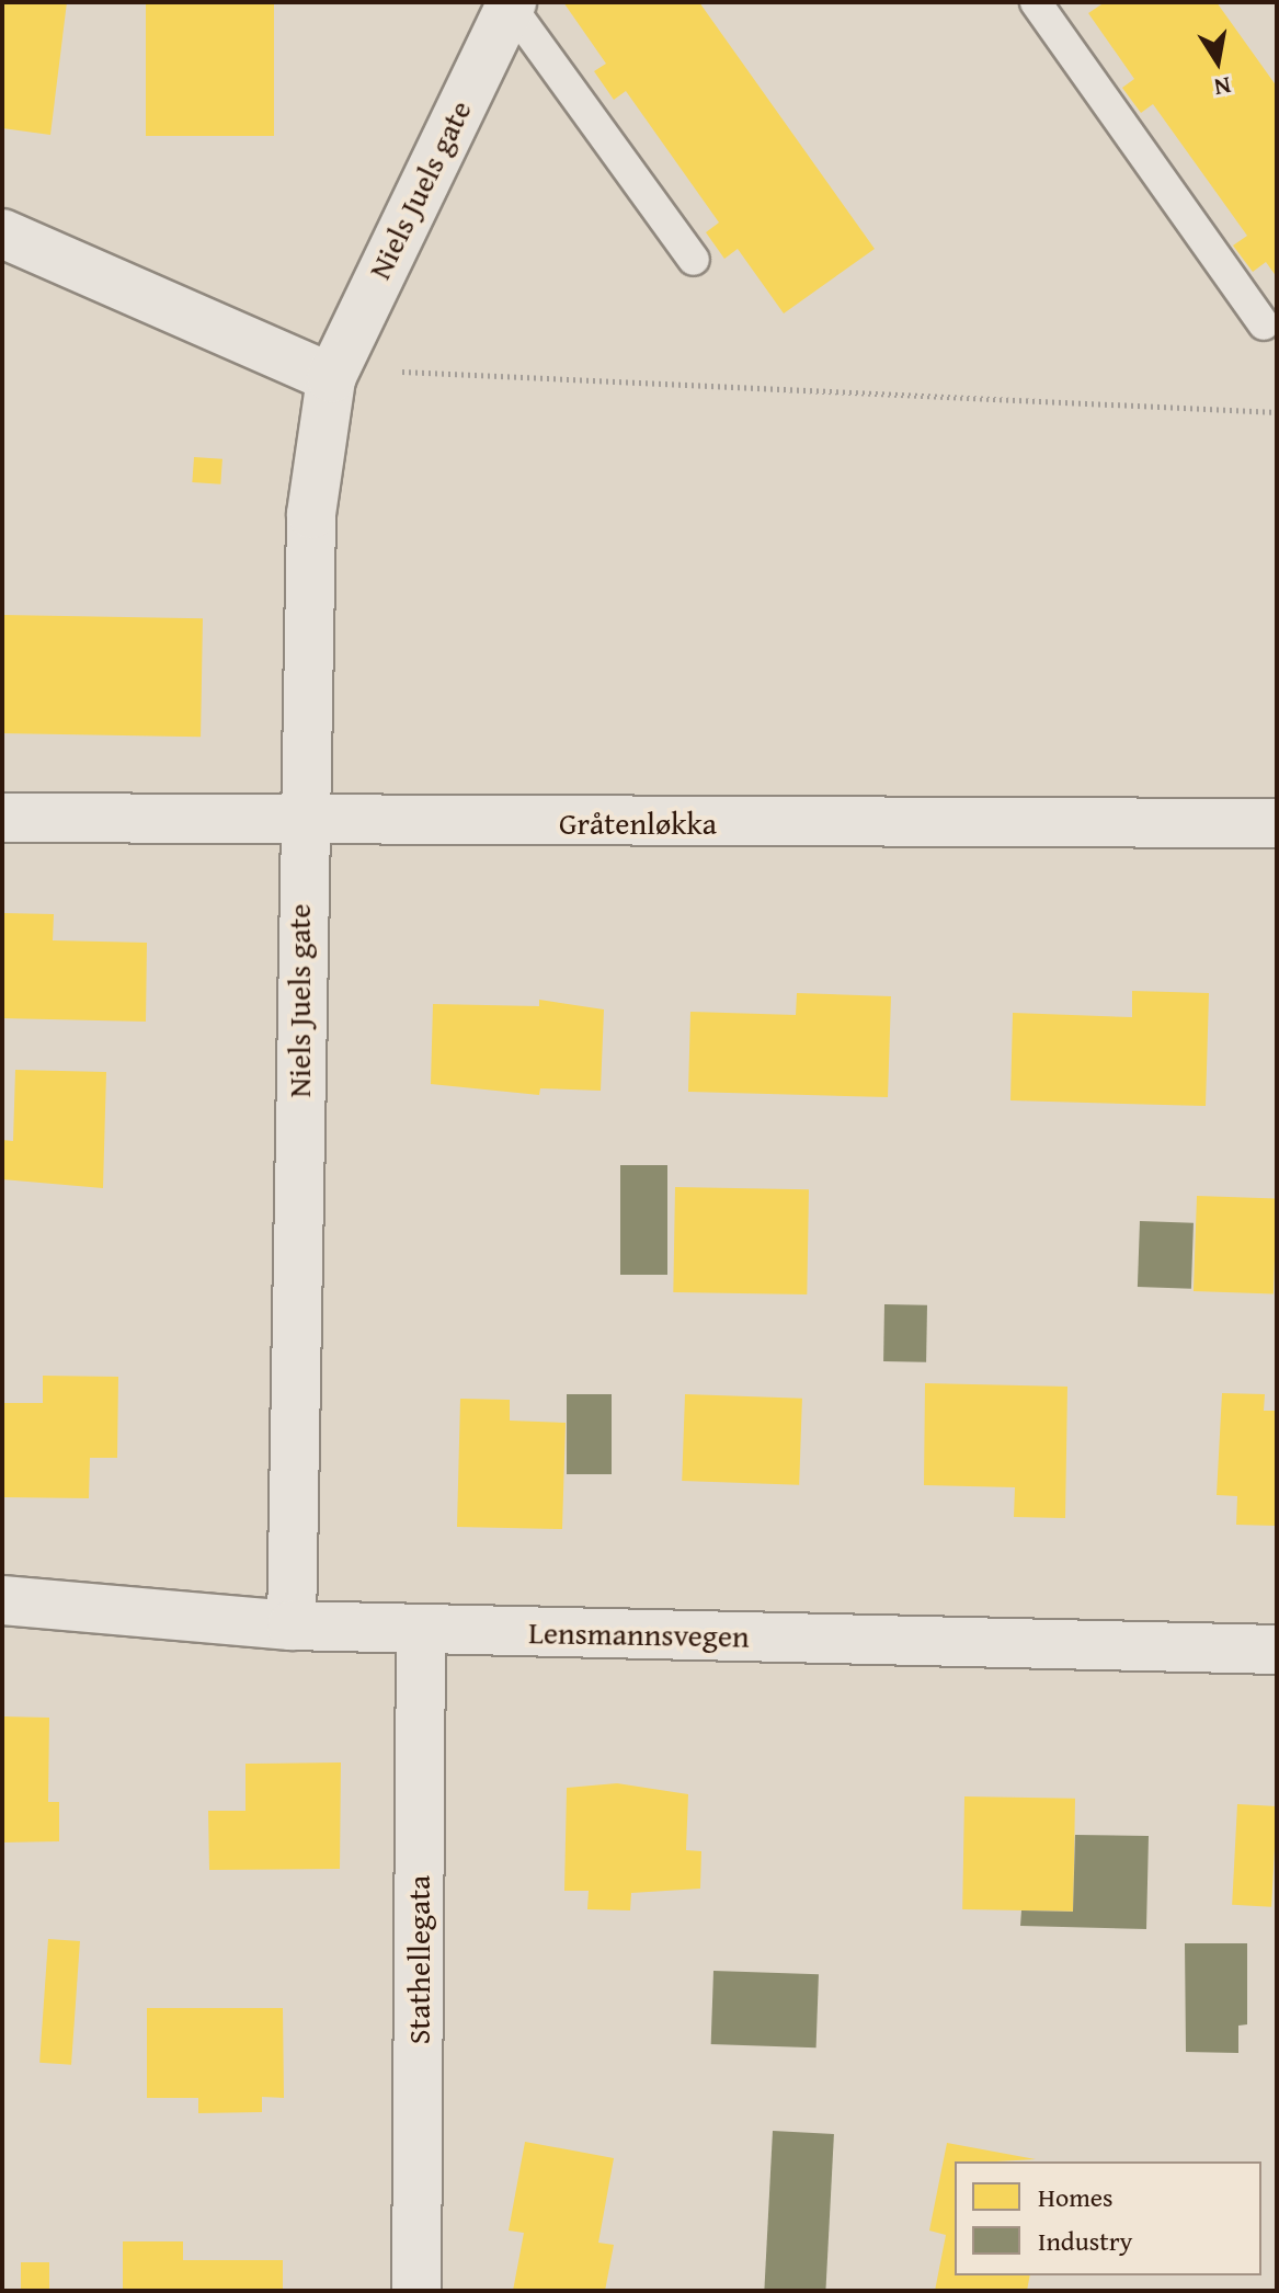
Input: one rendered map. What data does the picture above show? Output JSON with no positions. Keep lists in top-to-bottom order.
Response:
{
  "streets": {
    "street": [
      "Niels Juels gate",
      "Gråtenløkka",
      "Lensmannsvegen",
      "Stathellegata"
    ]
  },
  "crossings": [
    ["Niels Juels gate", "Gråtenløkka"],
    ["Niels Juels gate", "Lensmannsvegen"],
    ["Lensmannsvegen", "Stathellegata"]
  ],
  "legend": ["Homes", "Industry"],
  "north": "bottom"
}
